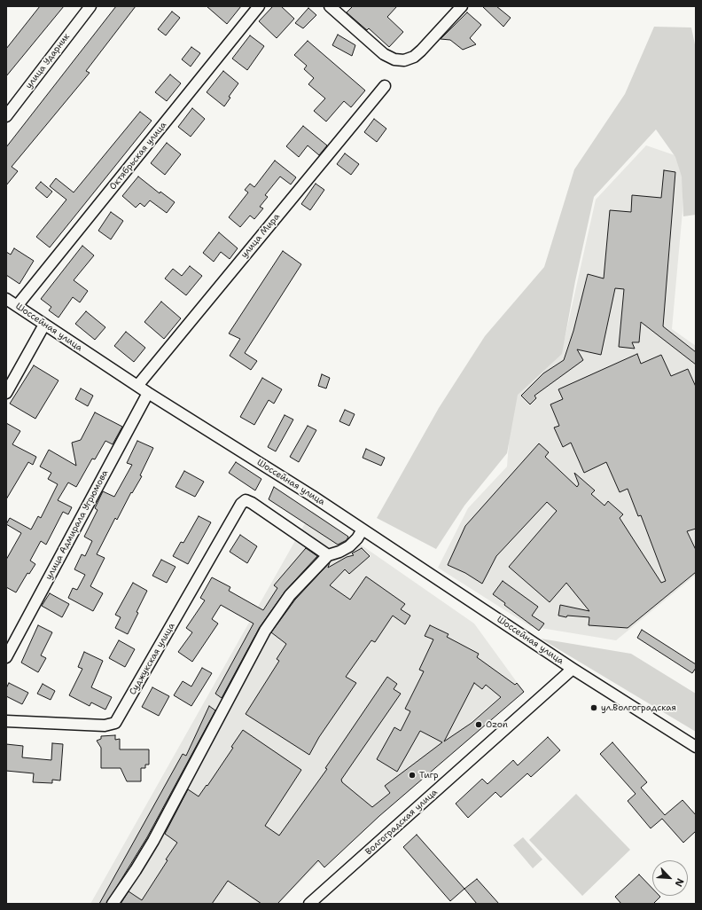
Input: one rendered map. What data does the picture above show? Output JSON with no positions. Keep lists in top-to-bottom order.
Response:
{
  "streets": {
    "street": [
      "улица Ударник",
      "Октябрьская улица",
      "улица Мира",
      "Шоссейная улица",
      "улица Адмирала Угрюмова",
      "Суджукская улица",
      "Волгоградская улица"
    ]
  },
  "crossings": [
    ["Октябрьская улица", "Шоссейная улица"],
    ["улица Мира", "Шоссейная улица"],
    ["Шоссейная улица", "улица Адмирала Угрюмова"],
    ["Шоссейная улица", "Волгоградская улица"]
  ],
  "places": ["ул.Волгоградская", "Ozon", "Тигр"],
  "north": "bottom right"
}
